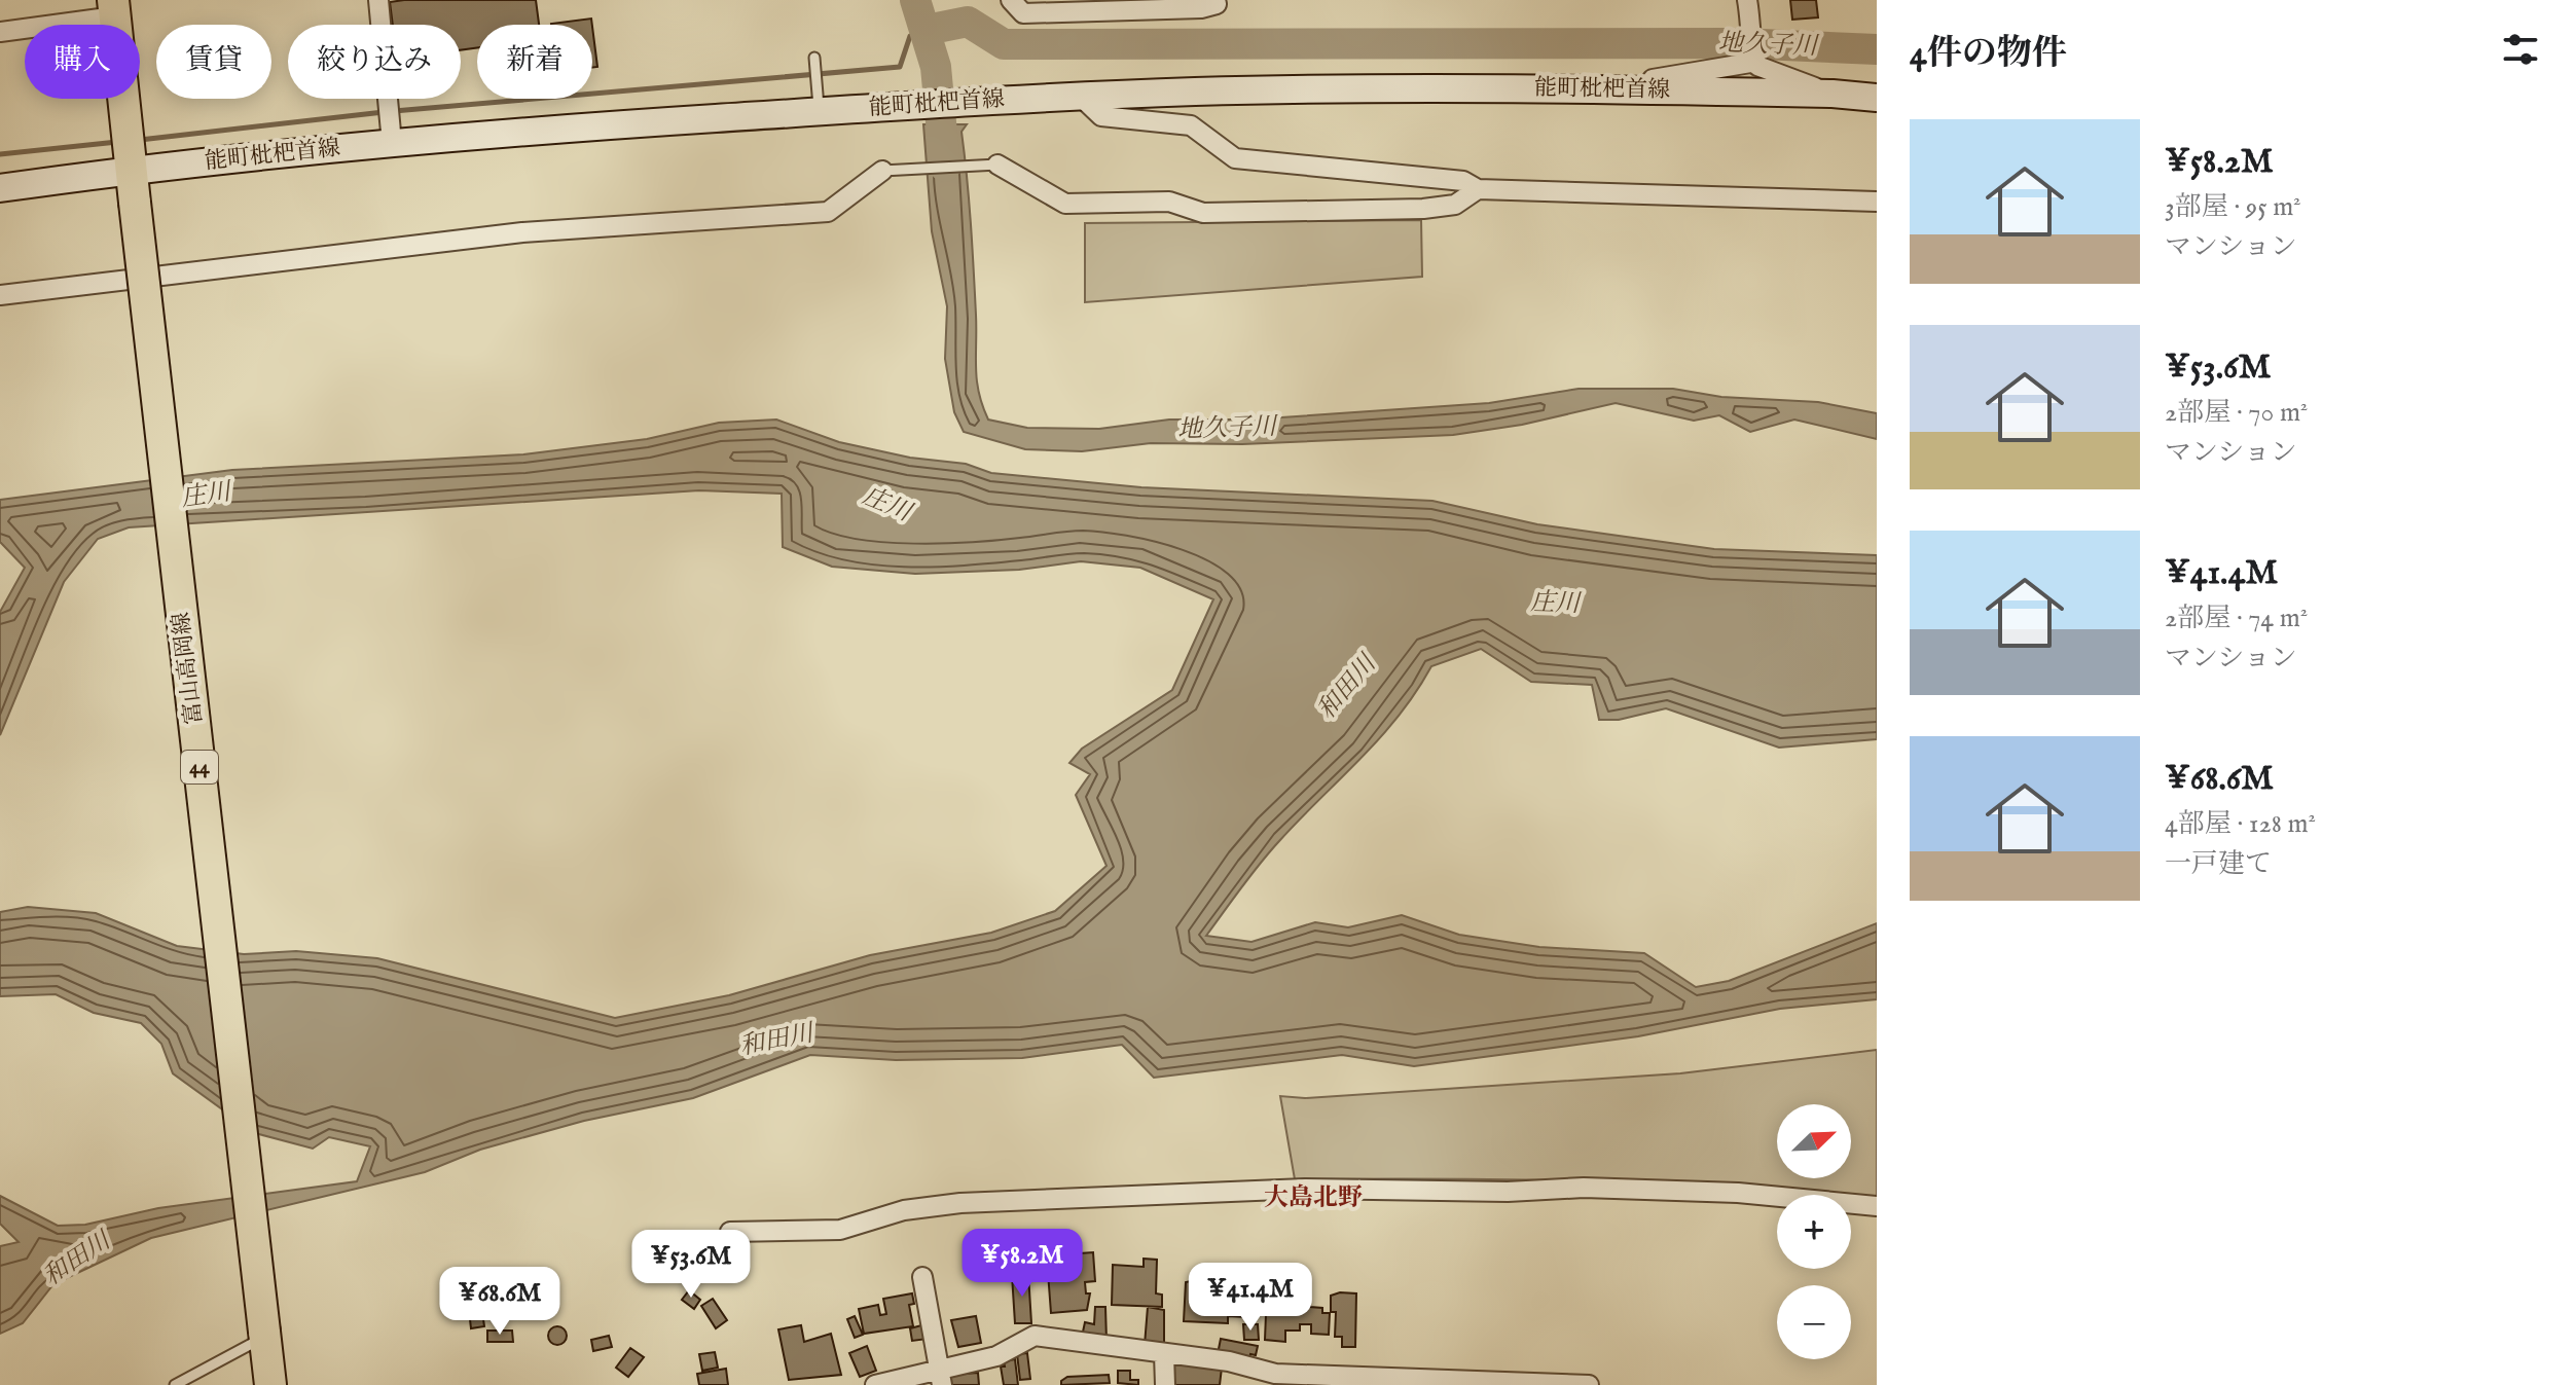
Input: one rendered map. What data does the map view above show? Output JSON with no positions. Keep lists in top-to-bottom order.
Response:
{
  "streets": {
    "main road": ["能町枇杷首線", "富山高岡線", "44"]
  },
  "crossings": [
    ["能町枇杷首線", "富山高岡線"]
  ],
  "districts": ["大島北野"],
  "water": ["地久子川", "庄川", "和田川"],
  "north": "top right",
  "page": {
    "heading": "4件の物件",
    "chip": [
      "購入",
      "賃貸",
      "絞り込み",
      "新着"
    ],
    "list": [
      {
        "name": "¥58.2M",
        "note": "3部屋 · 95 m² · マンション"
      },
      {
        "name": "¥53.6M",
        "note": "2部屋 · 70 m² · マンション"
      },
      {
        "name": "¥41.4M",
        "note": "2部屋 · 74 m² · マンション"
      },
      {
        "name": "¥68.6M",
        "note": "4部屋 · 128 m² · 一戸建て"
      }
    ],
    "map_buttons": ["+", "−"],
    "price": [
      "¥58.2M",
      "¥53.6M",
      "¥41.4M",
      "¥68.6M"
    ]
  }
}
